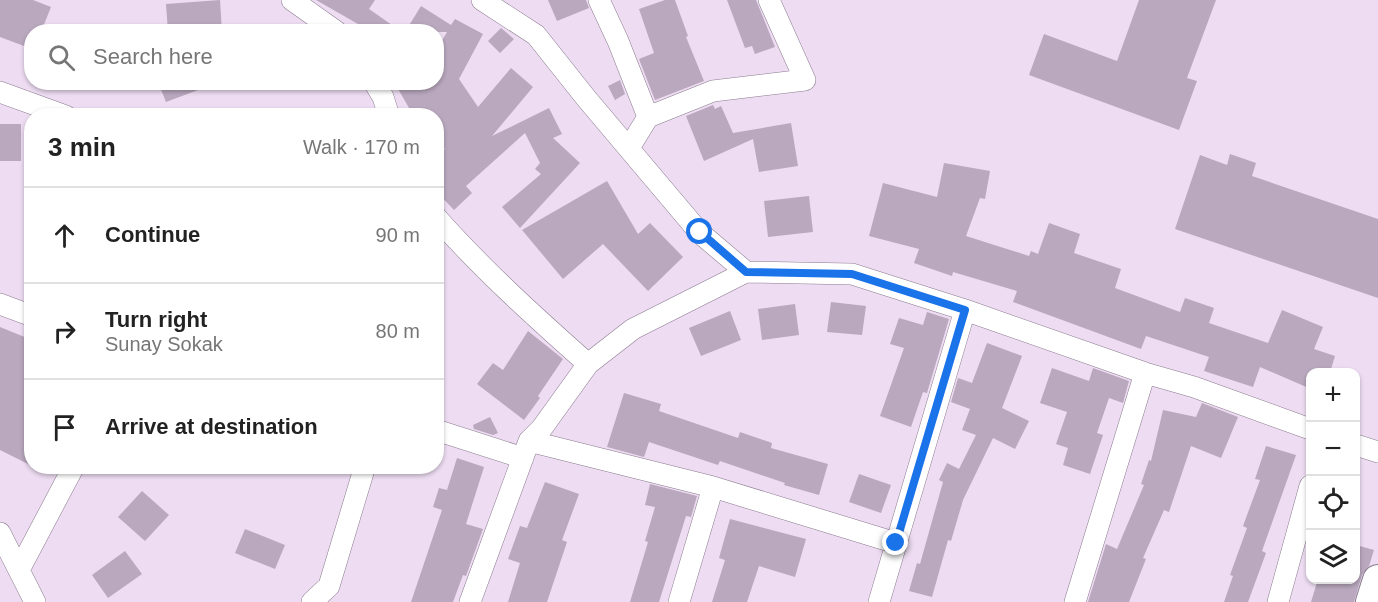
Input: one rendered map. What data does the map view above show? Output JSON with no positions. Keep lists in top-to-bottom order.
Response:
{
  "page": {
    "search": "Search here",
    "heading": ["3 min", "Walk · 170 m"],
    "list": [
      ["Continue", "90 m"],
      ["Turn right", "Sunay Sokak", "80 m"],
      "Arrive at destination"
    ],
    "map_buttons": ["+", "−"]
  }
}
